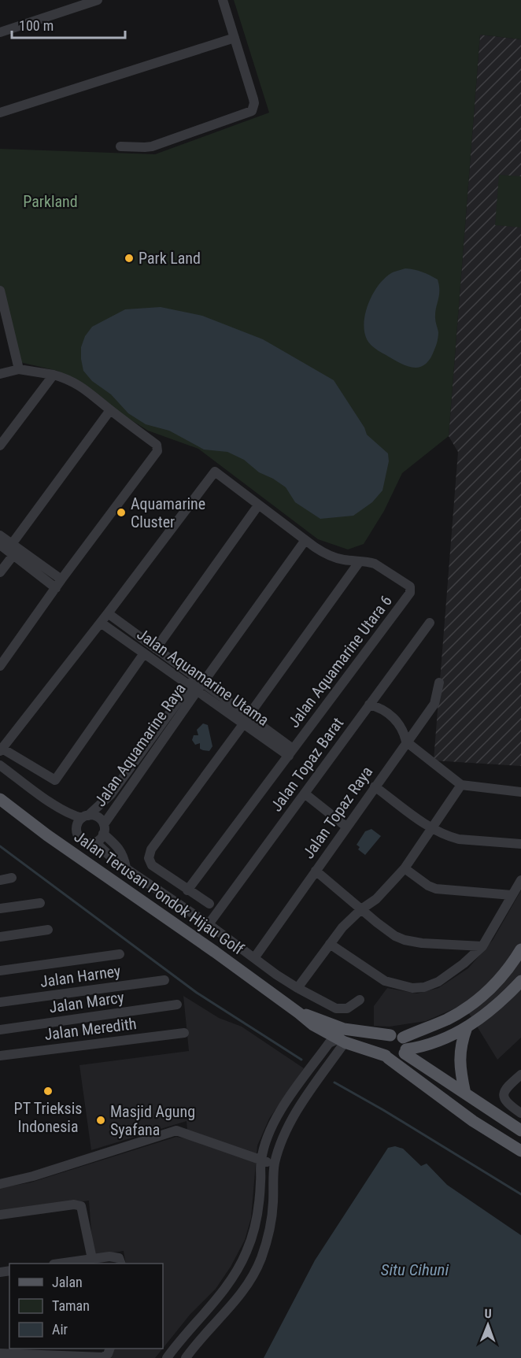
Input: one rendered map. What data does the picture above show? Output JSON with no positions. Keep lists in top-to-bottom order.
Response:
{
  "streets": {
    "main road": ["Jalan Terusan Pondok Hijau Golf"],
    "street": [
      "Jalan Aquamarine Utara 6",
      "Jalan Aquamarine Utama",
      "Jalan Aquamarine Raya",
      "Jalan Topaz Barat",
      "Jalan Topaz Raya",
      "Jalan Harney",
      "Jalan Marcy",
      "Jalan Meredith"
    ]
  },
  "crossings": [
    ["Jalan Aquamarine Utara 6", "Jalan Aquamarine Utama"],
    ["Jalan Aquamarine Utama", "Jalan Aquamarine Raya"]
  ],
  "water": ["Situ Cihuni"],
  "parks": ["Parkland"],
  "places": [
    "Park Land",
    "Aquamarine Cluster",
    "PT Trieksis Indonesia",
    "Masjid Agung Syafana"
  ],
  "legend": ["Jalan", "Taman", "Air"],
  "scale_bar": "100 m",
  "north": "top"
}
